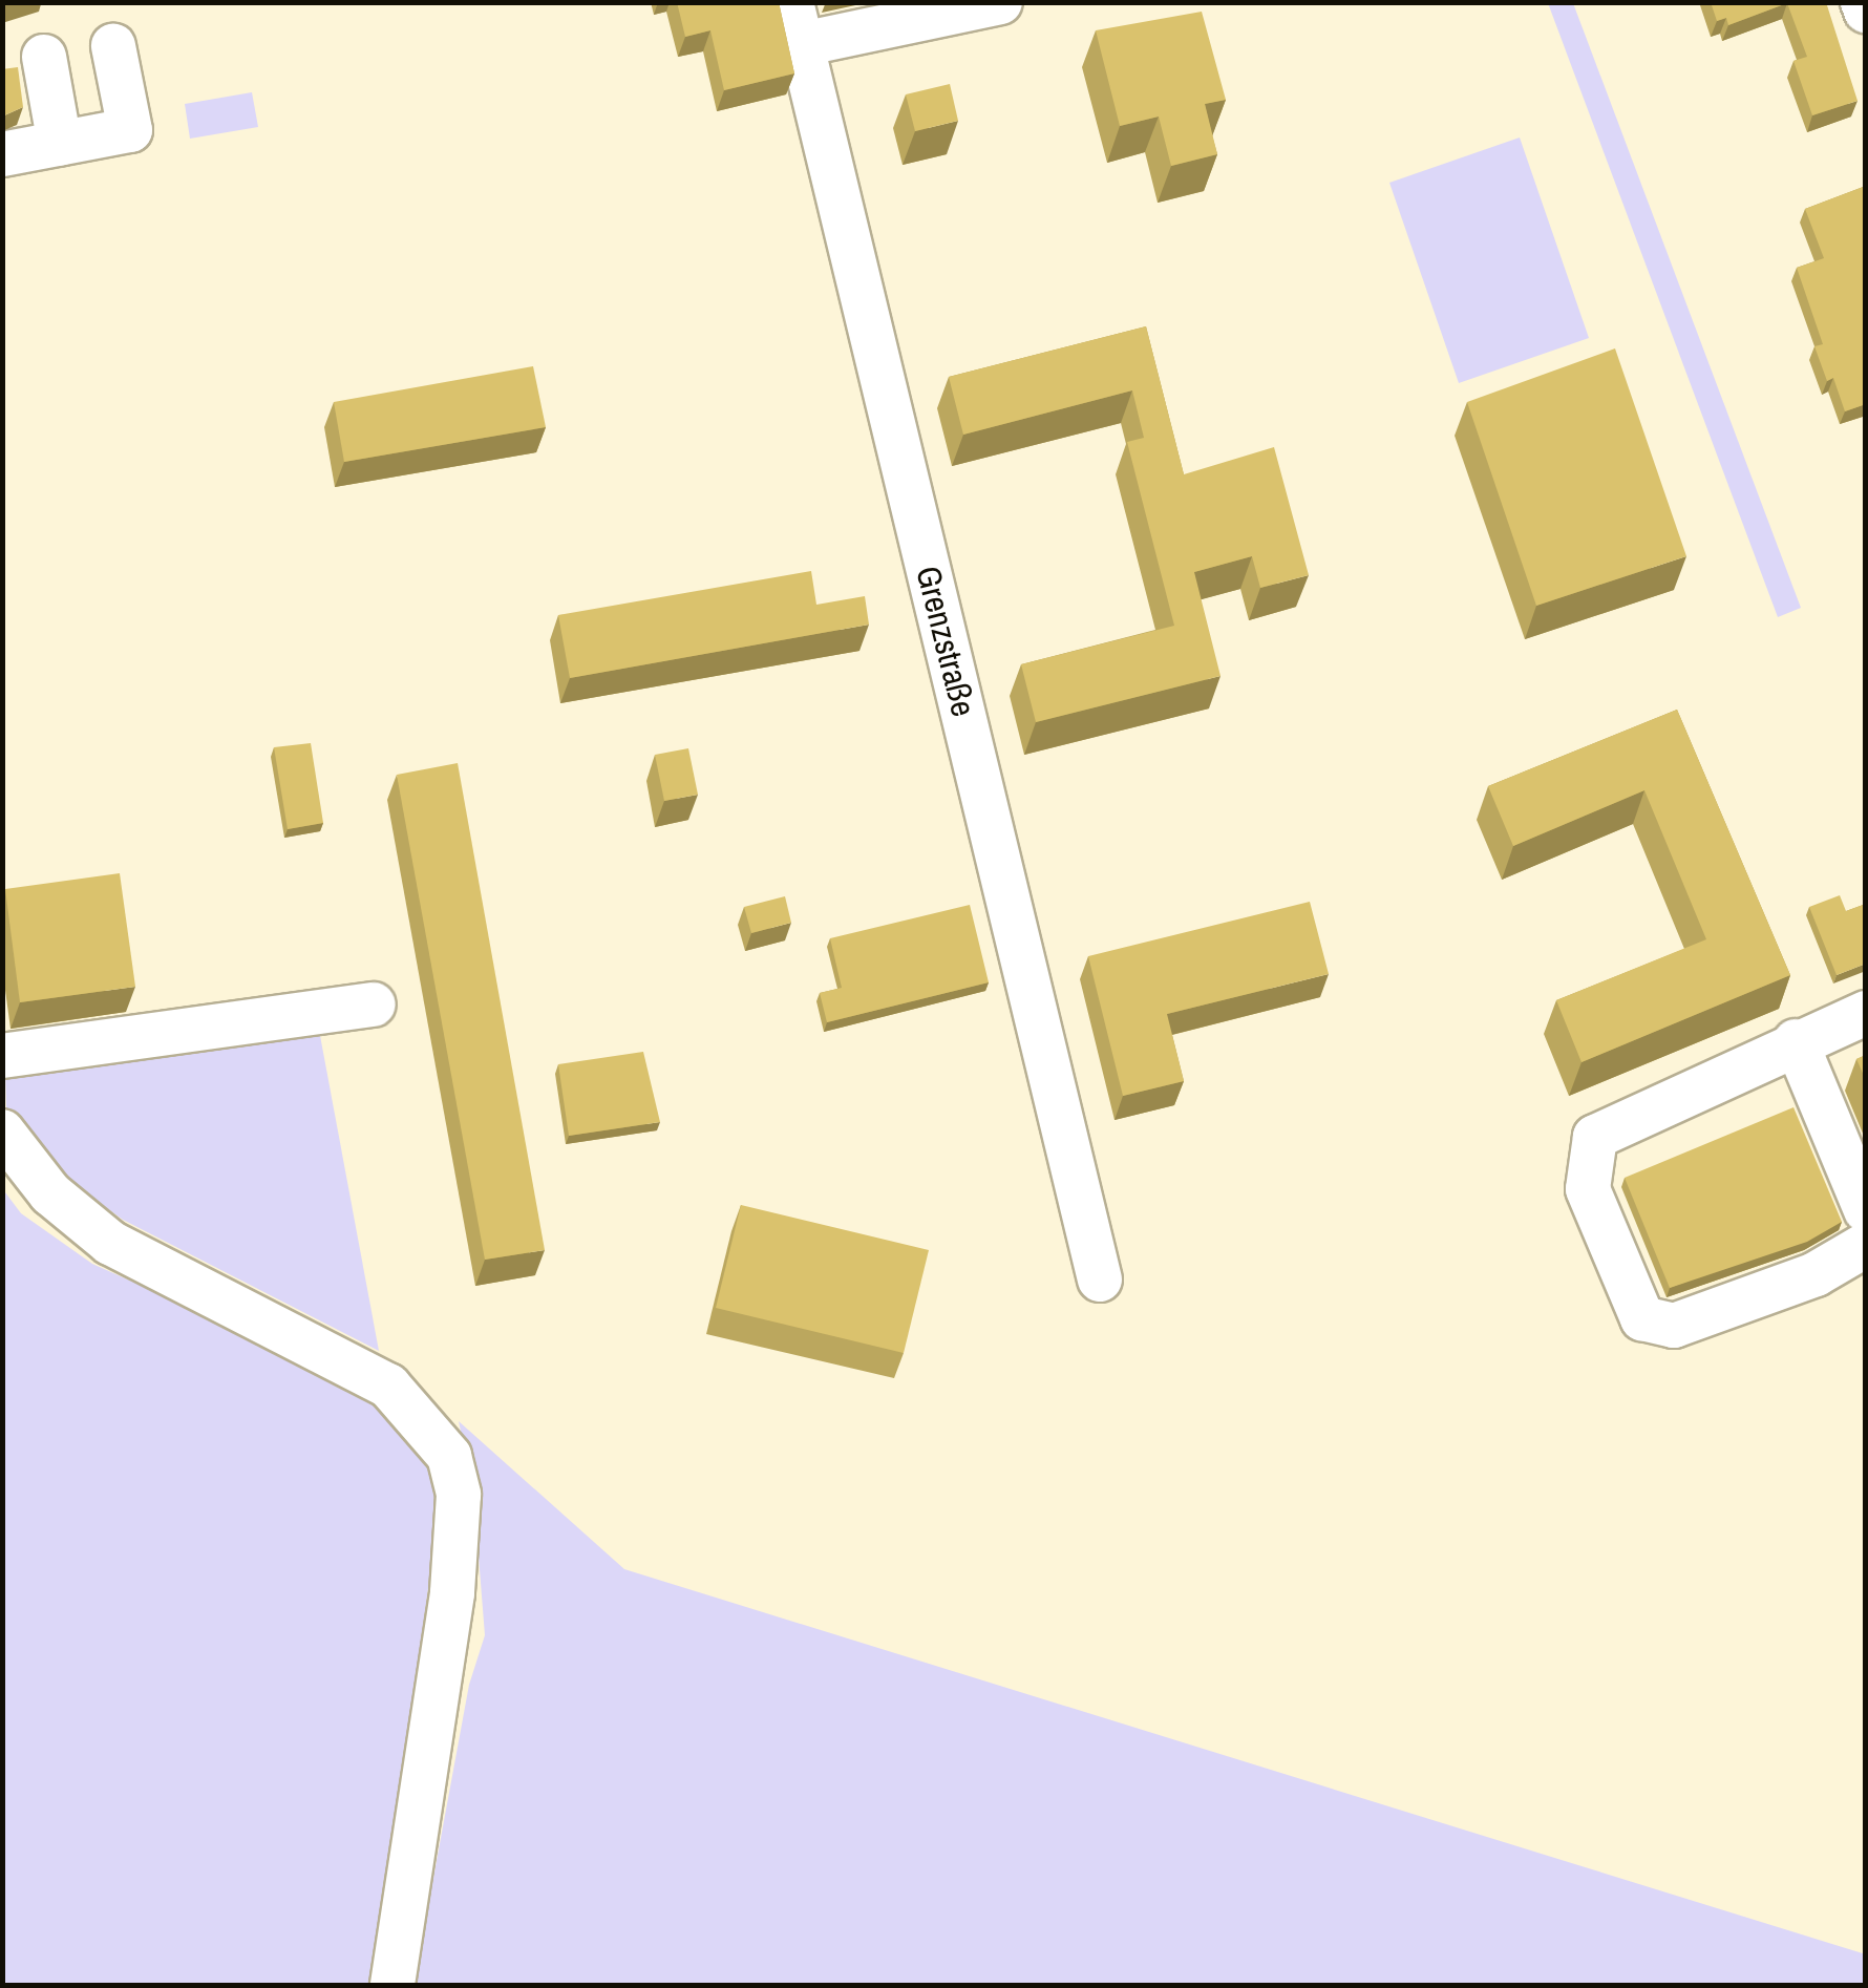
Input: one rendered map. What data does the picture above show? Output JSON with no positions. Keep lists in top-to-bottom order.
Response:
{
  "streets": {
    "street": ["Grenzstraße"]
  }
}
